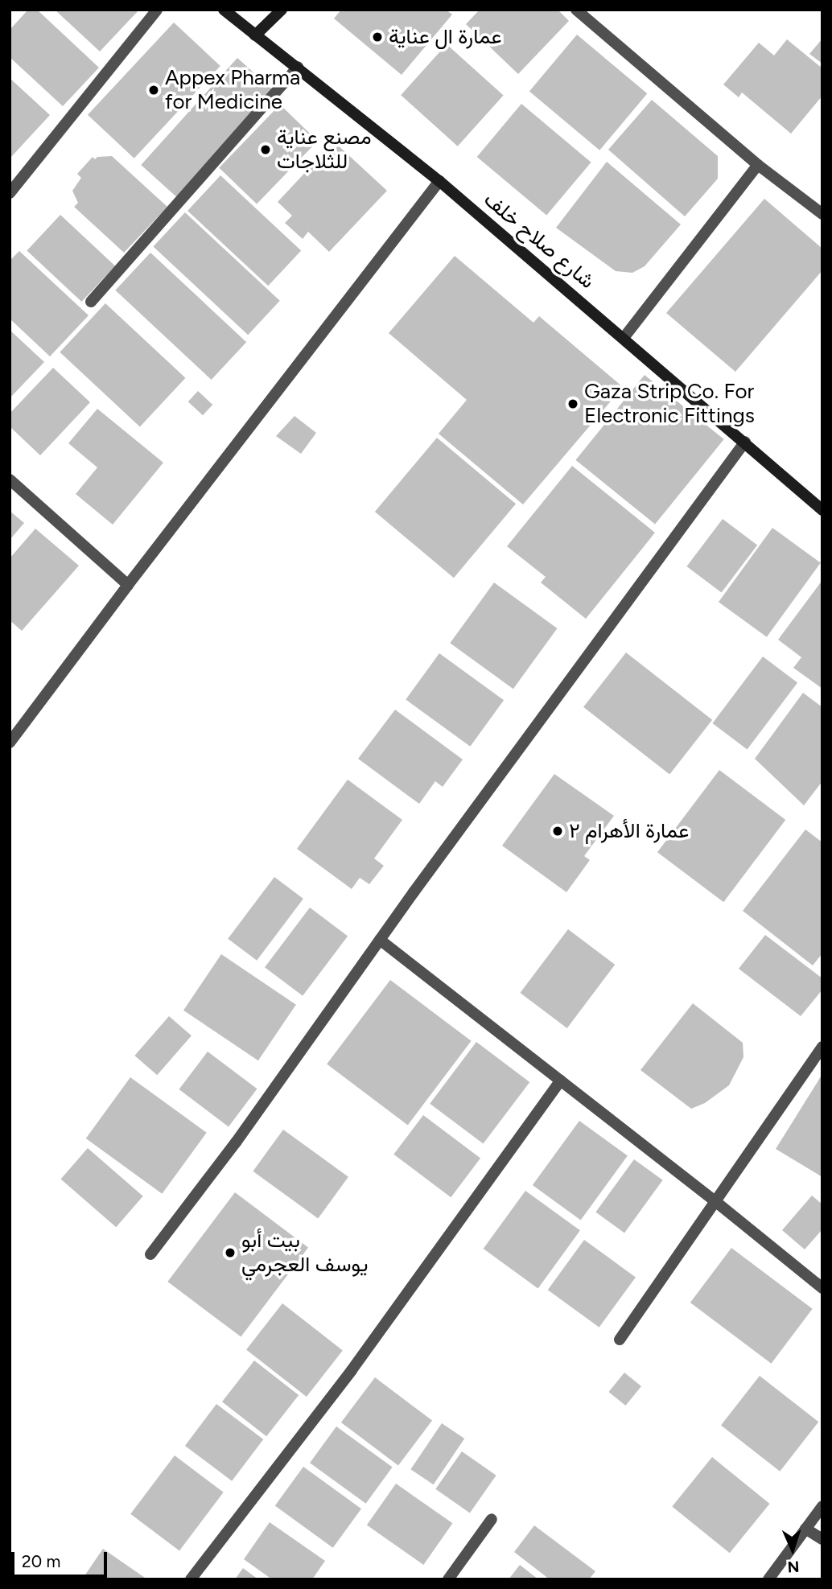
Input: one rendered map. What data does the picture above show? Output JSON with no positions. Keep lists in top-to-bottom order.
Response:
{
  "streets": {
    "main road": ["شارع صلاح خلف"]
  },
  "places": [
    "عمارة ال عناية",
    "Appex Pharma for Medicine",
    "مصنع عناية للثلاجات",
    "Gaza Strip Co. For Electronic Fittings",
    "عمارة الأهرام ٢",
    "بيت أبو يوسف العجرمي"
  ],
  "scale_bar": "20 m",
  "north": "bottom"
}
